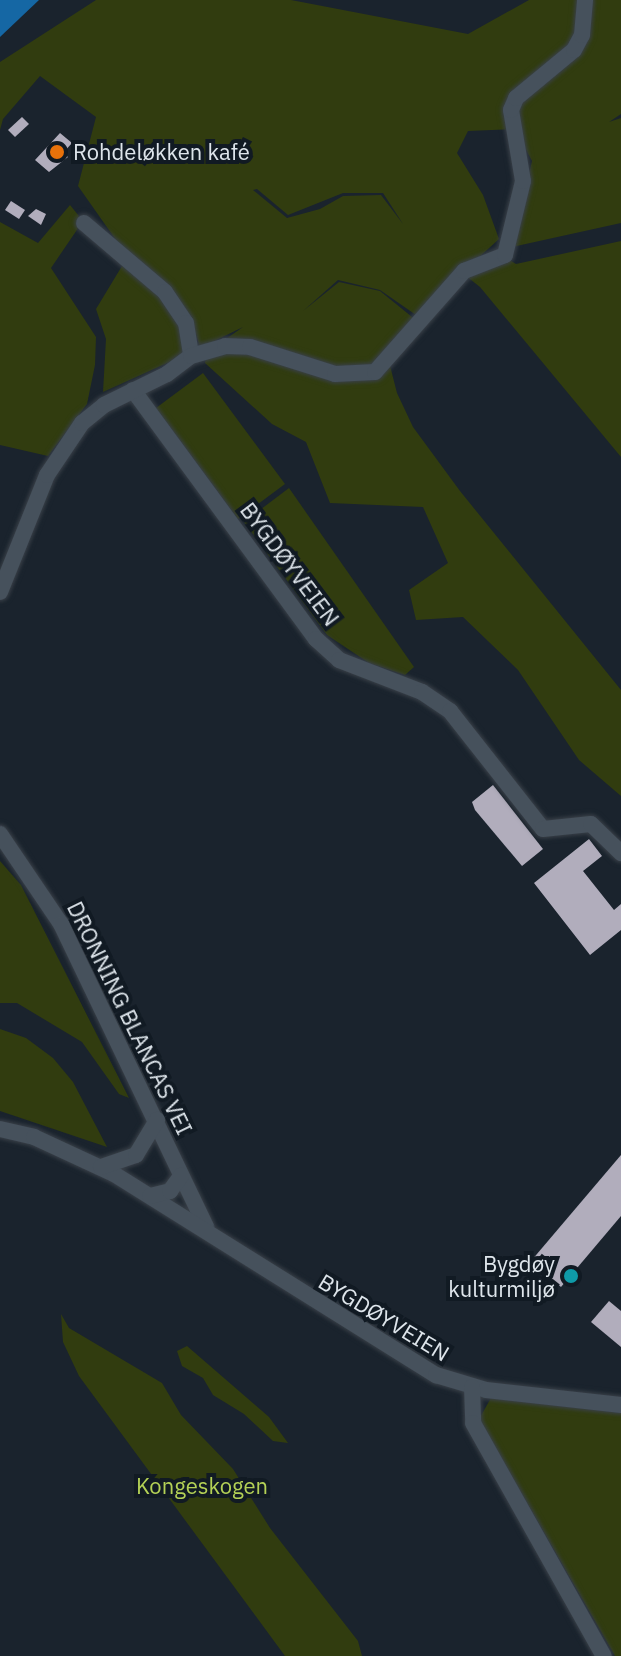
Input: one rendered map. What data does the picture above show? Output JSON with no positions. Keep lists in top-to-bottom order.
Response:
{
  "streets": {
    "street": ["BYGDØYVEIEN", "DRONNING BLANCAS VEI"]
  },
  "crossings": [
    ["BYGDØYVEIEN", "DRONNING BLANCAS VEI"]
  ],
  "parks": ["Kongeskogen"],
  "places": ["Rohdeløkken kafé", "Bygdøy kulturmiljø"]
}
